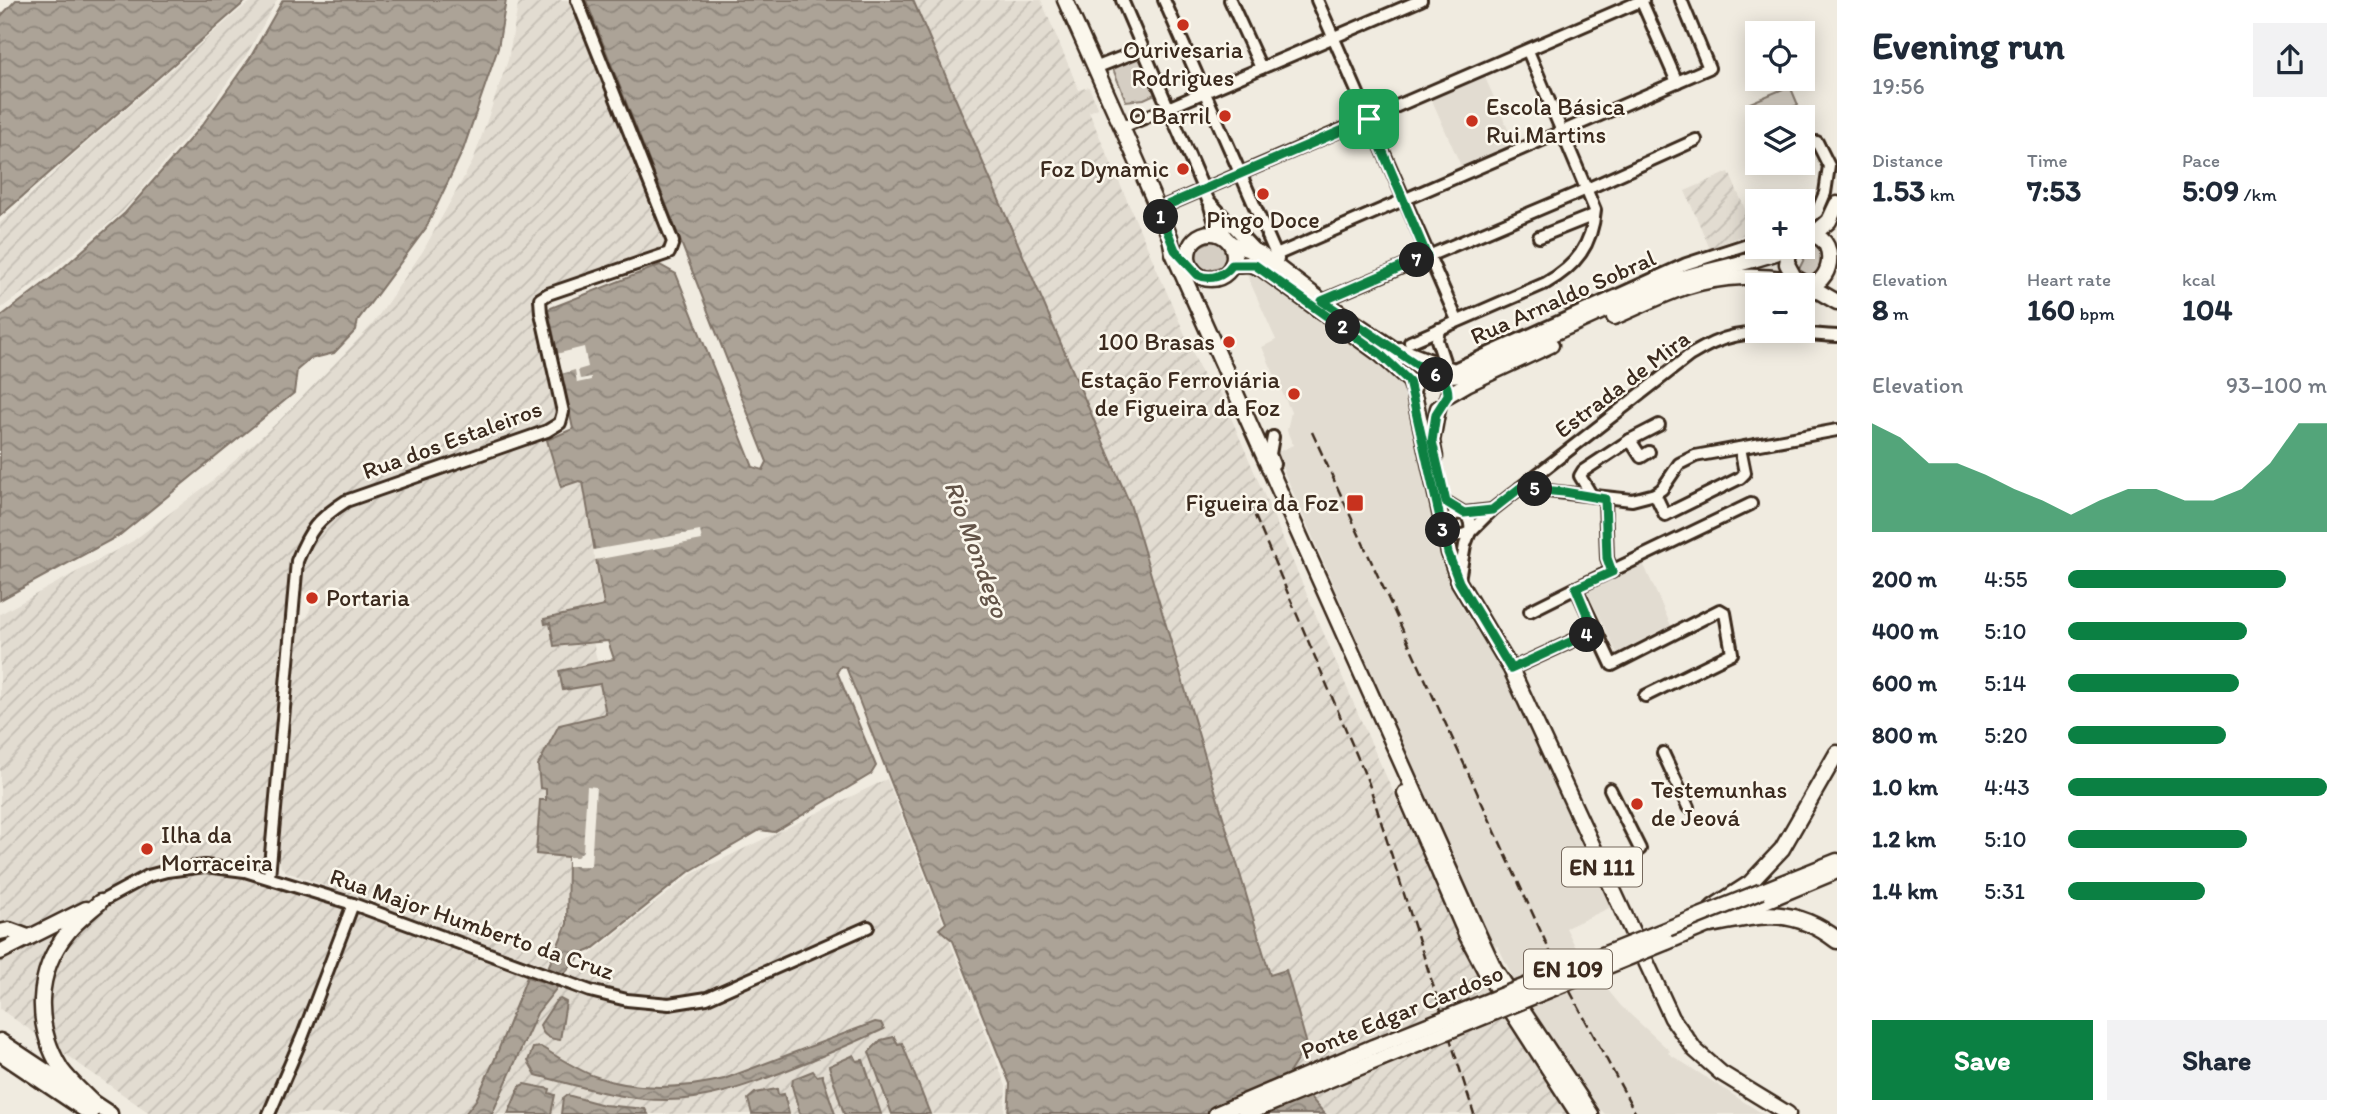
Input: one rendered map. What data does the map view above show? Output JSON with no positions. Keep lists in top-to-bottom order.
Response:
{
  "streets": {
    "main road": ["EN 111", "EN 109", "Ponte Edgar Cardoso"],
    "street": [
      "Rua Arnaldo Sobral",
      "Estrada de Mira",
      "Rua dos Estaleiros",
      "Rua Major Humberto da Cruz"
    ]
  },
  "crossings": [
    ["Rua Arnaldo Sobral", "EN 111"],
    ["Estrada de Mira", "EN 111"],
    ["Rua dos Estaleiros", "Rua Major Humberto da Cruz"],
    ["EN 109", "Ponte Edgar Cardoso"]
  ],
  "water": ["Rio Mondego"],
  "places": {
    "other": [
      "Ourivesaria Rodrigues",
      "O Barril",
      "Escola Básica Rui Martins",
      "Foz Dynamic",
      "Pingo Doce",
      "100 Brasas",
      "Estação Ferroviária de Figueira da Foz",
      "Portaria",
      "Testemunhas de Jeová",
      "Ilha da Morraceira"
    ],
    "transit": ["Figueira da Foz"]
  },
  "page": {
    "heading": ["Evening run", "19:56"],
    "map_buttons": ["+", "−"],
    "stats": [
      ["Distance", "1.53 km"],
      ["Time", "7:53"],
      ["Pace", "5:09 /km"],
      ["Elevation", "8 m"],
      ["Heart rate", "160 bpm"],
      ["kcal", "104"]
    ],
    "pins": [
      "1",
      "7",
      "2",
      "6",
      "5",
      "3",
      "4"
    ],
    "chart": ["Elevation", "93–100 m"],
    "list": [
      {
        "name": "200 m",
        "note": "4:55"
      },
      {
        "name": "400 m",
        "note": "5:10"
      },
      {
        "name": "600 m",
        "note": "5:14"
      },
      {
        "name": "800 m",
        "note": "5:20"
      },
      {
        "name": "1.0 km",
        "note": "4:43"
      },
      {
        "name": "1.2 km",
        "note": "5:10"
      },
      {
        "name": "1.4 km",
        "note": "5:31"
      }
    ],
    "buttons": ["Save", "Share"]
  }
}
